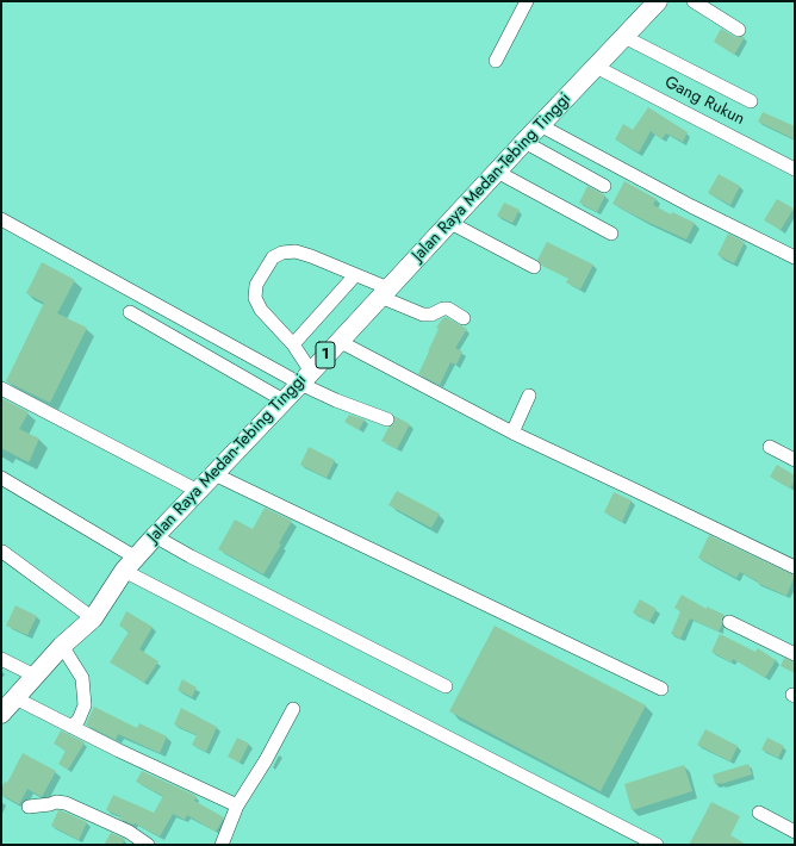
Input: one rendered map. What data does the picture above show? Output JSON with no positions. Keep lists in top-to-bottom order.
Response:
{
  "streets": {
    "highway": ["Jalan Raya Medan-Tebing Tinggi", "1"],
    "street": ["Gang Rukun"]
  },
  "crossings": [
    ["Gang Rukun", "Jalan Raya Medan-Tebing Tinggi"]
  ]
}
